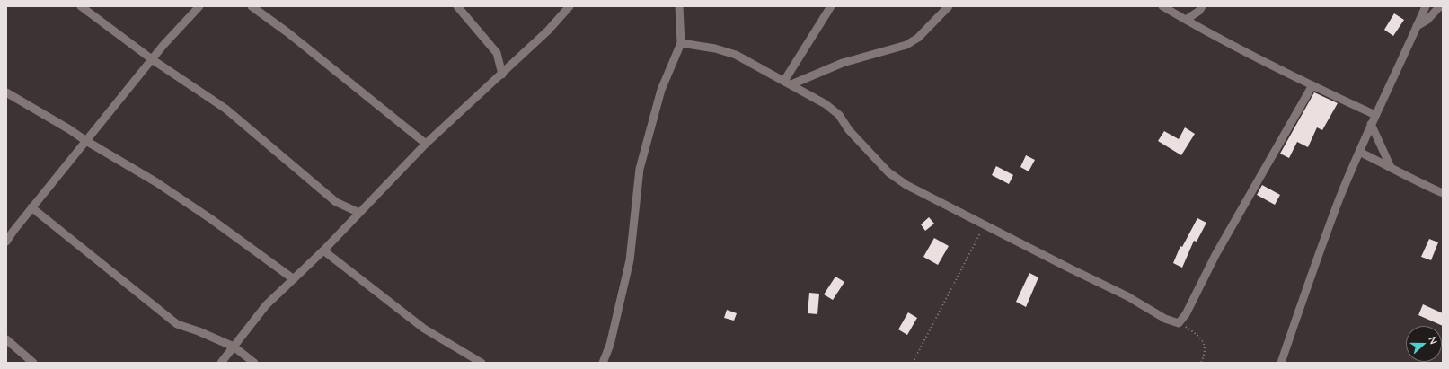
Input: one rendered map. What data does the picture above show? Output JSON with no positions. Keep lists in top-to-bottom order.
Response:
{
  "north": "right"
}
